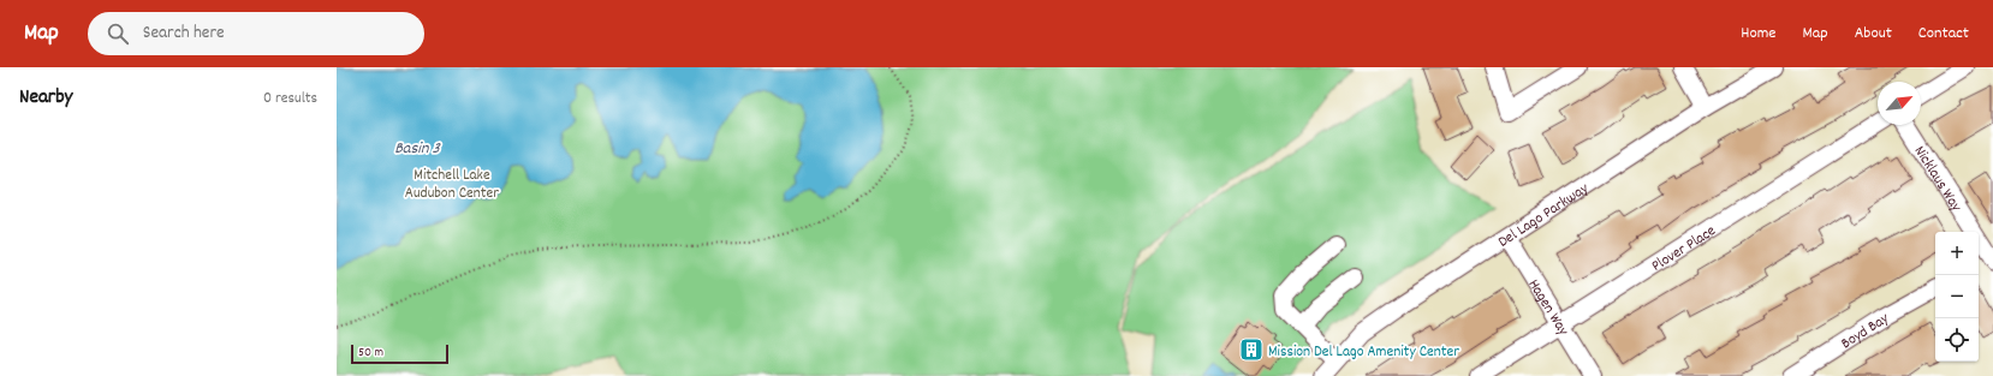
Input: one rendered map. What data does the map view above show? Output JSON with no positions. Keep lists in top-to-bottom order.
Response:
{
  "streets": {
    "street": [
      "Nicklaus Way",
      "Del Lago Parkway",
      "Plover Place",
      "Hagen Way",
      "Boyd Bay"
    ]
  },
  "crossings": [
    ["Del Lago Parkway", "Hagen Way"],
    ["Plover Place", "Hagen Way"]
  ],
  "water": ["Basin 3"],
  "parks": ["Mitchell Lake Audubon Center"],
  "places": {
    "building": ["Mission Del Lago Amenity Center"]
  },
  "scale_bar": "50 m",
  "north": "top right",
  "page": {
    "header": "Map",
    "search": "Search here",
    "nav": [
      "Home",
      "Map",
      "About",
      "Contact"
    ],
    "heading": ["Nearby", "0 results"],
    "map_buttons": ["+", "−"],
    "scale": "50 m"
  }
}
